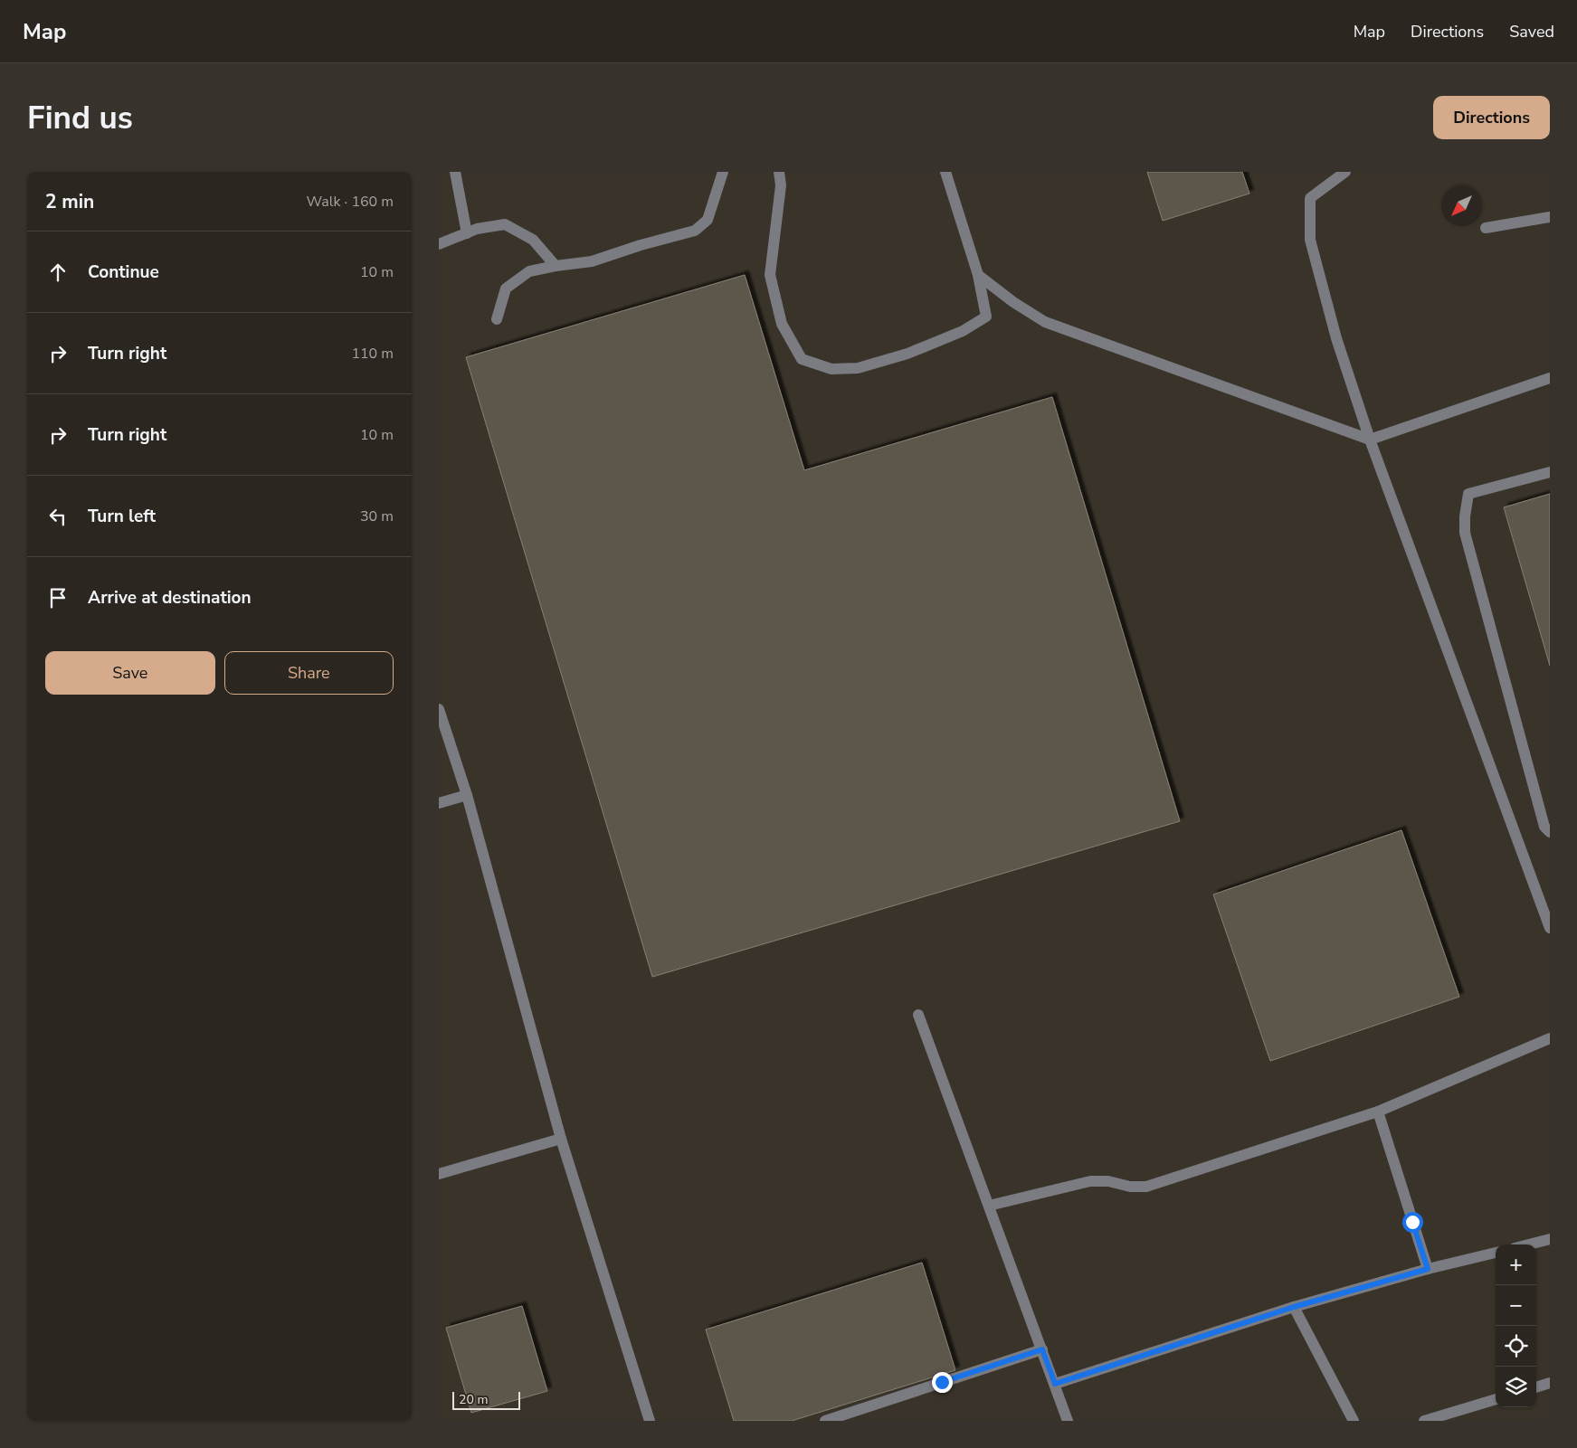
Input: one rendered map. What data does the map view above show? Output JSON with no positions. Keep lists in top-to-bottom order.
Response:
{
  "scale_bar": "20 m",
  "north": "bottom left",
  "page": {
    "header": "Map",
    "nav": ["Map", "Directions", "Saved"],
    "buttons": [
      "Directions",
      ["Save", "Share"]
    ],
    "title": "Find us",
    "heading": ["2 min", "Walk · 160 m"],
    "list": [
      ["Continue", "10 m"],
      ["Turn right", "110 m"],
      ["Turn right", "10 m"],
      ["Turn left", "30 m"],
      "Arrive at destination"
    ],
    "map_buttons": ["+", "−"],
    "scale": "20 m"
  }
}
